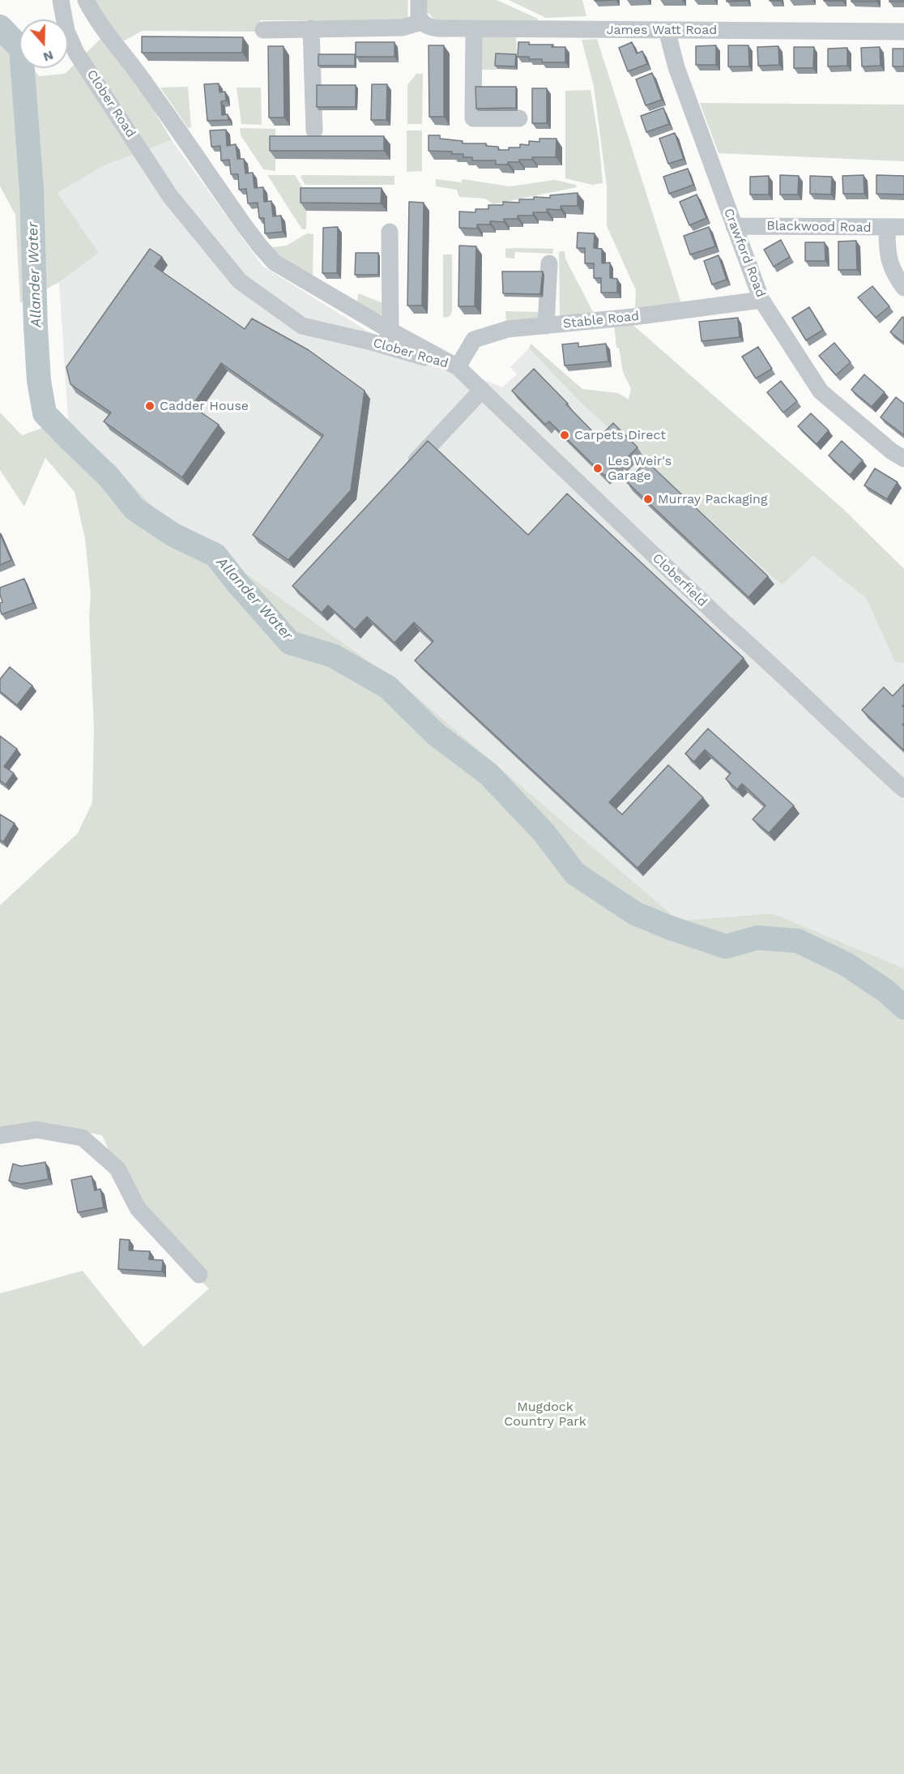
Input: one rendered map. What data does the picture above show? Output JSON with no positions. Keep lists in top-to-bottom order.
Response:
{
  "streets": {
    "street": [
      "James Watt Road",
      "Clober Road",
      "Blackwood Road",
      "Crawford Road",
      "Stable Road",
      "Cloberfield"
    ]
  },
  "crossings": [
    ["James Watt Road", "Crawford Road"],
    ["Clober Road", "Stable Road"],
    ["Clober Road", "Cloberfield"],
    ["Blackwood Road", "Crawford Road"],
    ["Crawford Road", "Stable Road"],
    ["Stable Road", "Cloberfield"]
  ],
  "water": ["Allander Water"],
  "parks": ["Mugdock Country Park"],
  "places": [
    "Cadder House",
    "Carpets Direct",
    "Les Weir's Garage",
    "Murray Packaging"
  ],
  "north": "bottom"
}
